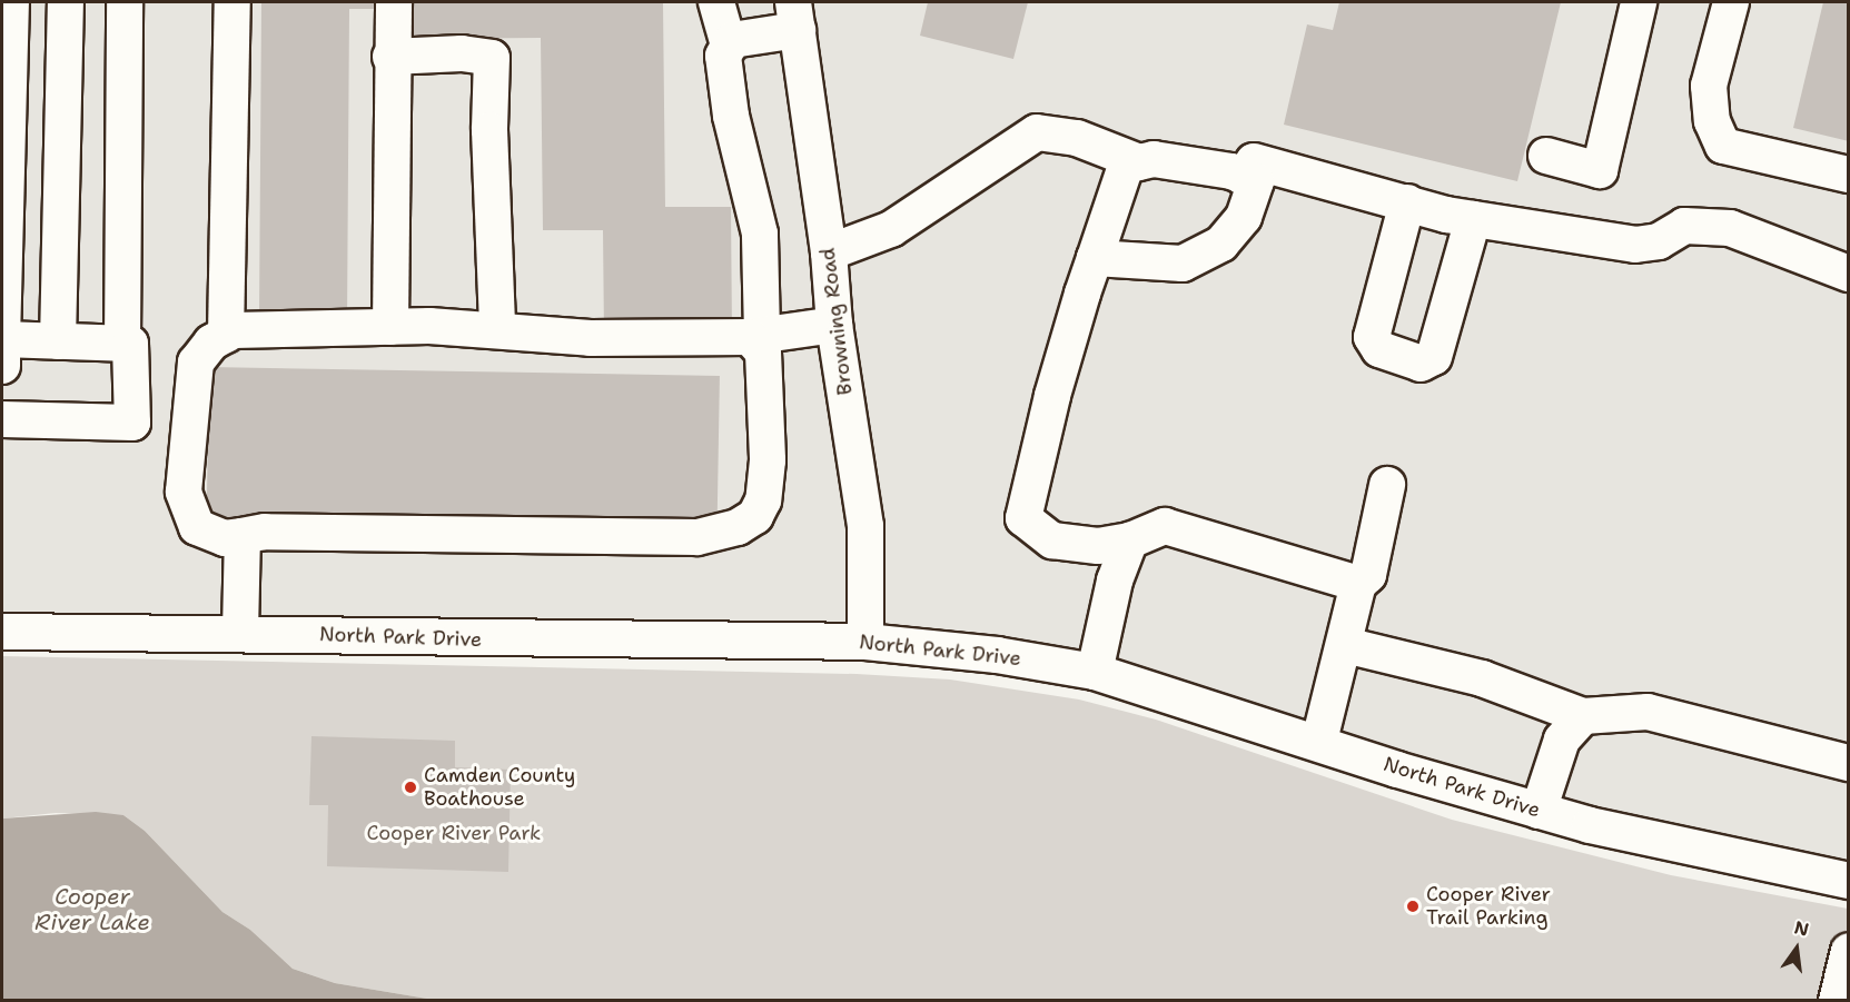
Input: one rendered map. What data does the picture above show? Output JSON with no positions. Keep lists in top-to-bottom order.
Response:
{
  "streets": {
    "street": ["Browning Road", "North Park Drive"]
  },
  "crossings": [
    ["Browning Road", "North Park Drive"]
  ],
  "water": ["Cooper River Lake"],
  "parks": ["Cooper River Park"],
  "places": ["Camden County Boathouse", "Cooper River Trail Parking"],
  "north": "top"
}
